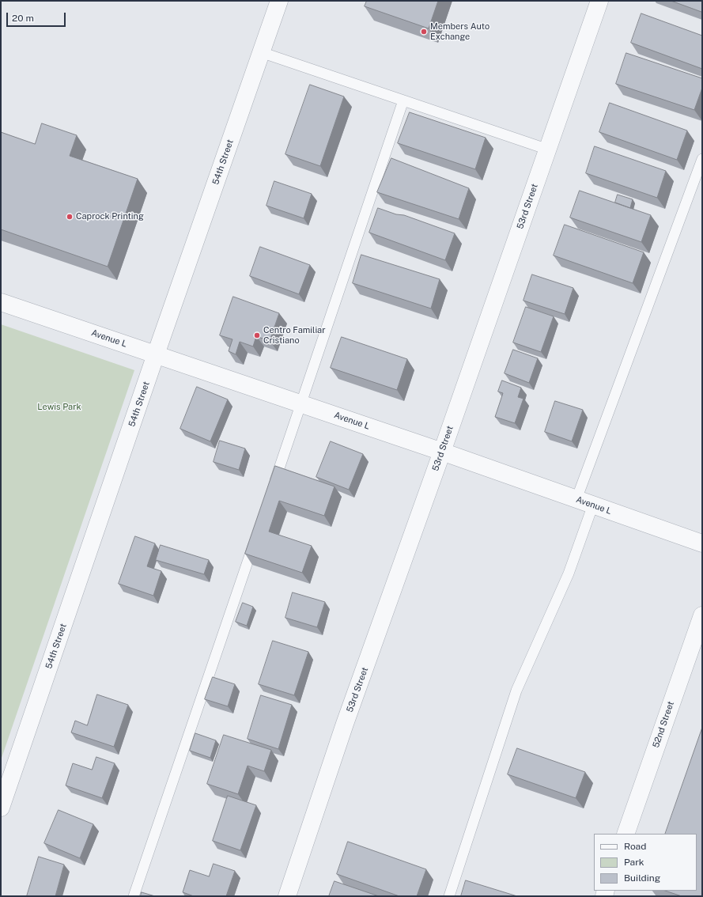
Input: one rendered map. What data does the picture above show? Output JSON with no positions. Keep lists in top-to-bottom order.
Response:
{
  "streets": {
    "street": [
      "54th Street",
      "53rd Street",
      "Avenue L",
      "52nd Street"
    ]
  },
  "crossings": [
    ["54th Street", "Avenue L"],
    ["53rd Street", "Avenue L"]
  ],
  "parks": ["Lewis Park"],
  "places": ["Members Auto Exchange", "Caprock Printing", "Centro Familiar Cristiano"],
  "legend": ["Road", "Park", "Building"],
  "scale_bar": "20 m"
}
